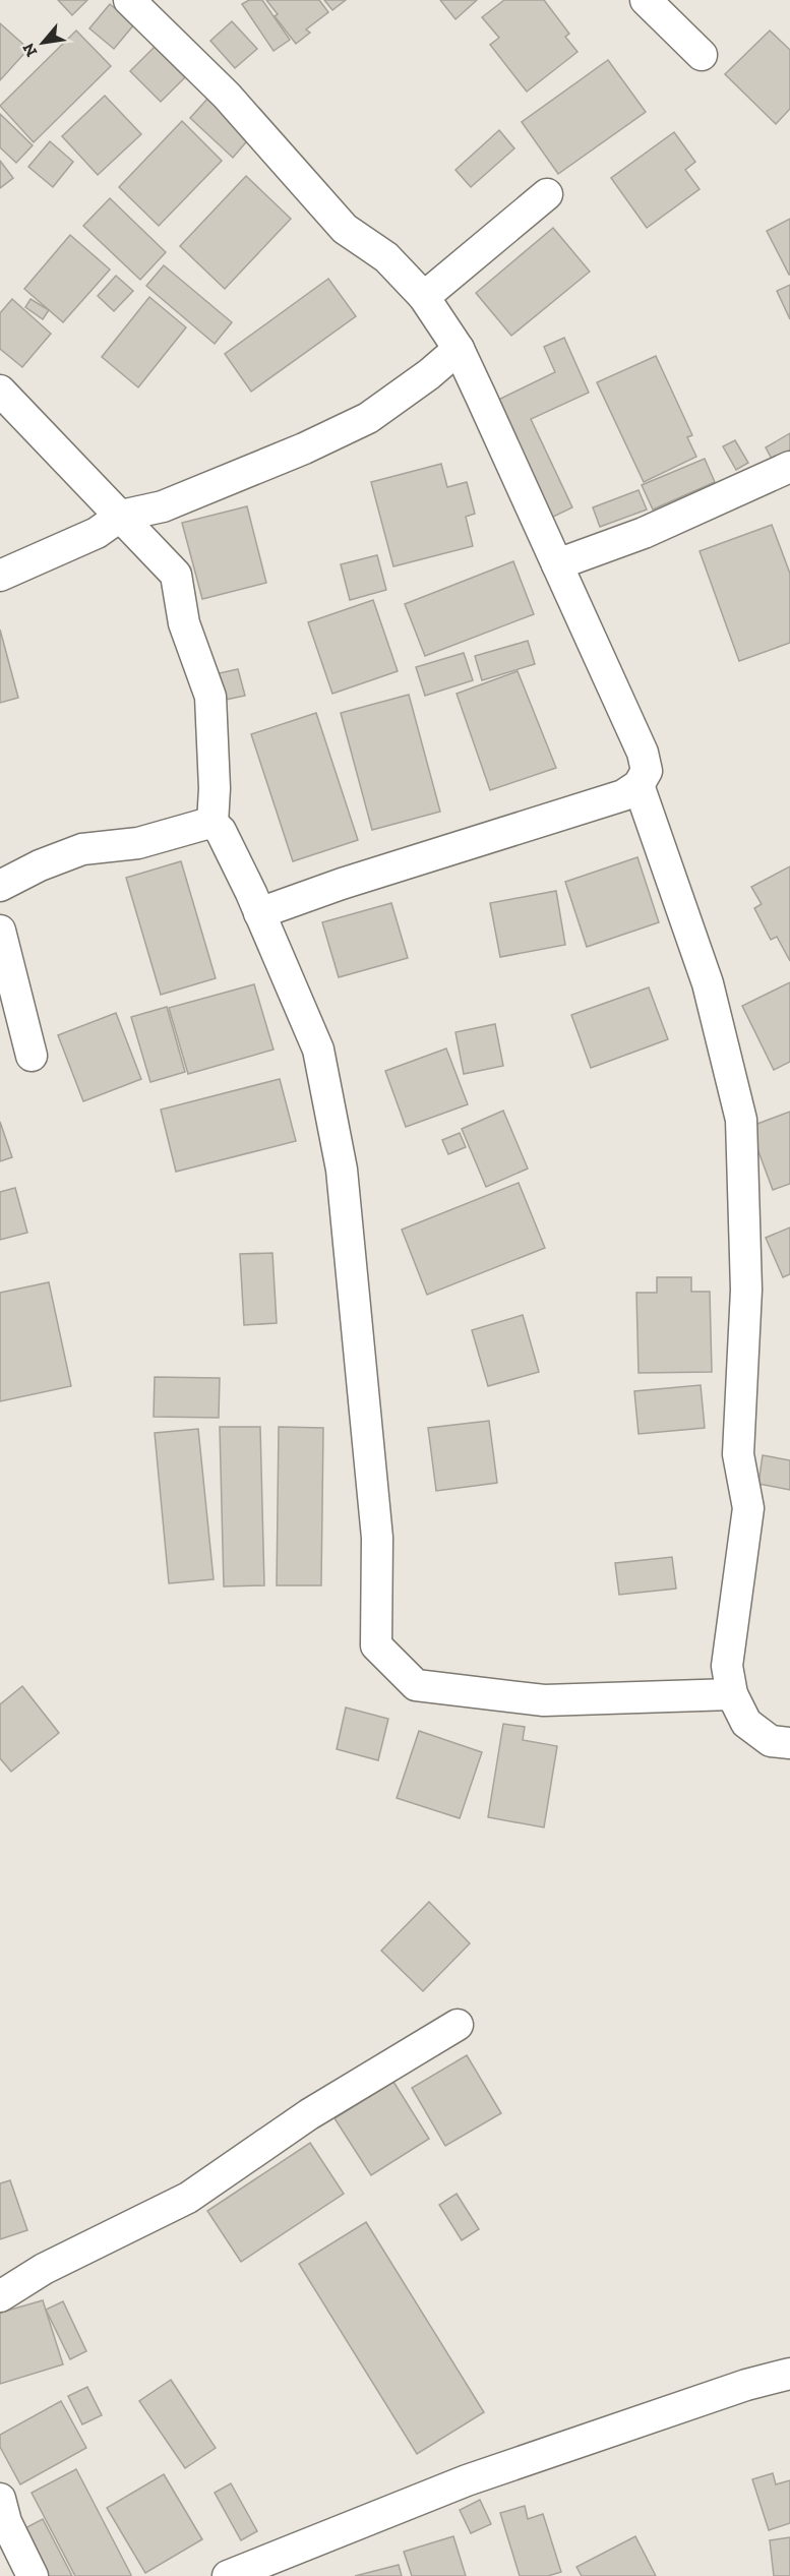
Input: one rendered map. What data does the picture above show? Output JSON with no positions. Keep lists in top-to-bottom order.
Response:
{
  "north": "bottom left"
}
